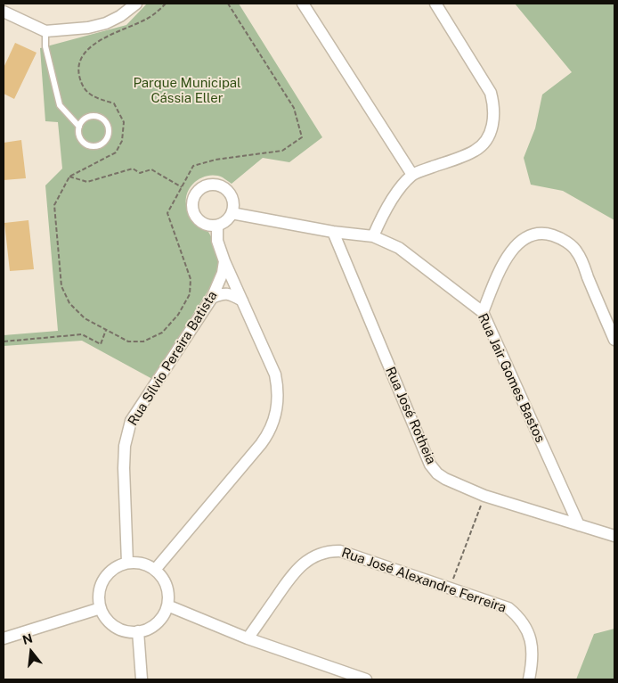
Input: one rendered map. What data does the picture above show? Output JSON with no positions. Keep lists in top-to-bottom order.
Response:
{
  "streets": {
    "street": [
      "Rua Sílvio Pereira Batista",
      "Rua Jair Gomes Bastos",
      "Rua José Rotheia",
      "Rua José Alexandre Ferreira"
    ]
  },
  "crossings": [
    ["Rua Jair Gomes Bastos", "Rua José Rotheia"]
  ],
  "parks": ["Parque Municipal Cássia Eller"],
  "north": "top"
}
